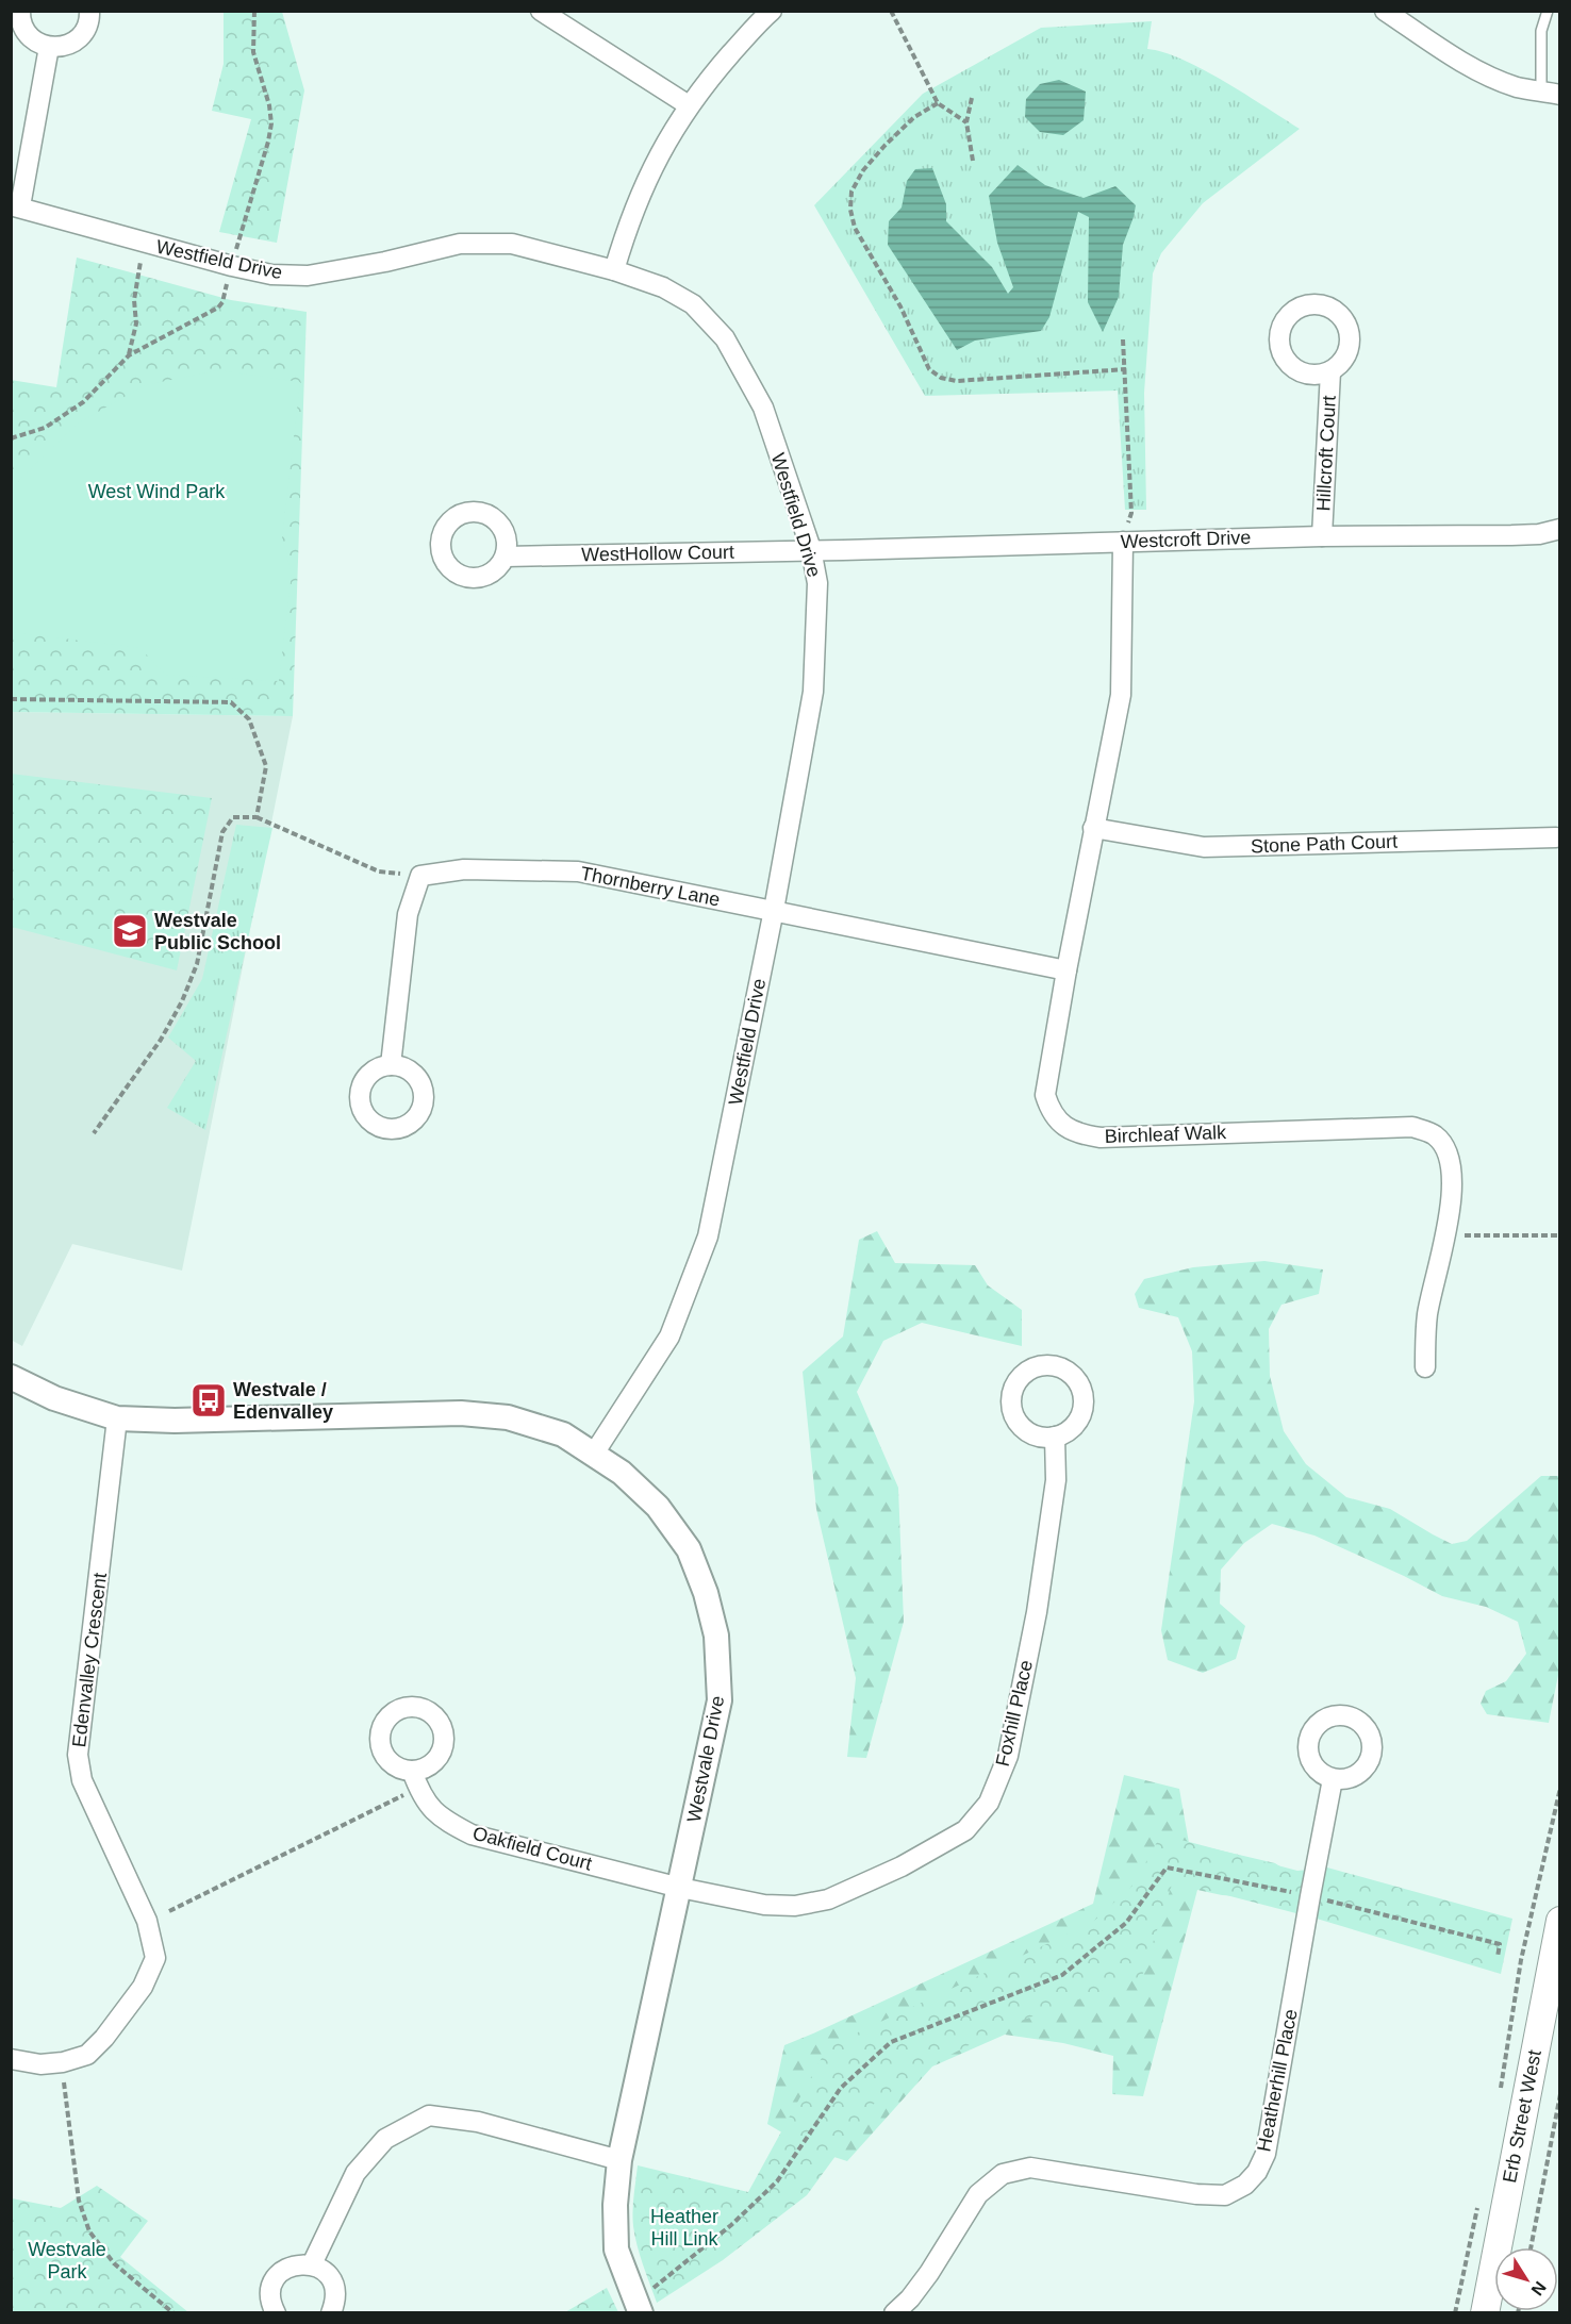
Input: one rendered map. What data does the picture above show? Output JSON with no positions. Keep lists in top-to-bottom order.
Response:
{
  "streets": {
    "main road": ["Erb Street West"],
    "street": [
      "Westfield Drive",
      "Hillcroft Court",
      "Westcroft Drive",
      "WestHollow Court",
      "Stone Path Court",
      "Thornberry Lane",
      "Birchleaf Walk",
      "Edenvalley Crescent",
      "Foxhill Place",
      "Westvale Drive",
      "Oakfield Court",
      "Heatherhill Place"
    ]
  },
  "crossings": [
    ["Westfield Drive", "Westcroft Drive"],
    ["Westfield Drive", "WestHollow Court"],
    ["Westfield Drive", "Thornberry Lane"],
    ["Westfield Drive", "Westvale Drive"],
    ["Hillcroft Court", "Westcroft Drive"],
    ["Westcroft Drive", "WestHollow Court"],
    ["Westcroft Drive", "Birchleaf Walk"],
    ["Stone Path Court", "Birchleaf Walk"],
    ["Thornberry Lane", "Birchleaf Walk"],
    ["Edenvalley Crescent", "Westvale Drive"],
    ["Foxhill Place", "Westvale Drive"],
    ["Foxhill Place", "Oakfield Court"],
    ["Westvale Drive", "Oakfield Court"]
  ],
  "parks": ["West Wind Park", "Heather Hill Link", "Westvale Park"],
  "places": {
    "school or university": ["Westvale Public School"],
    "bus stop": ["Westvale / Edenvalley"]
  },
  "north": "bottom right"
}
